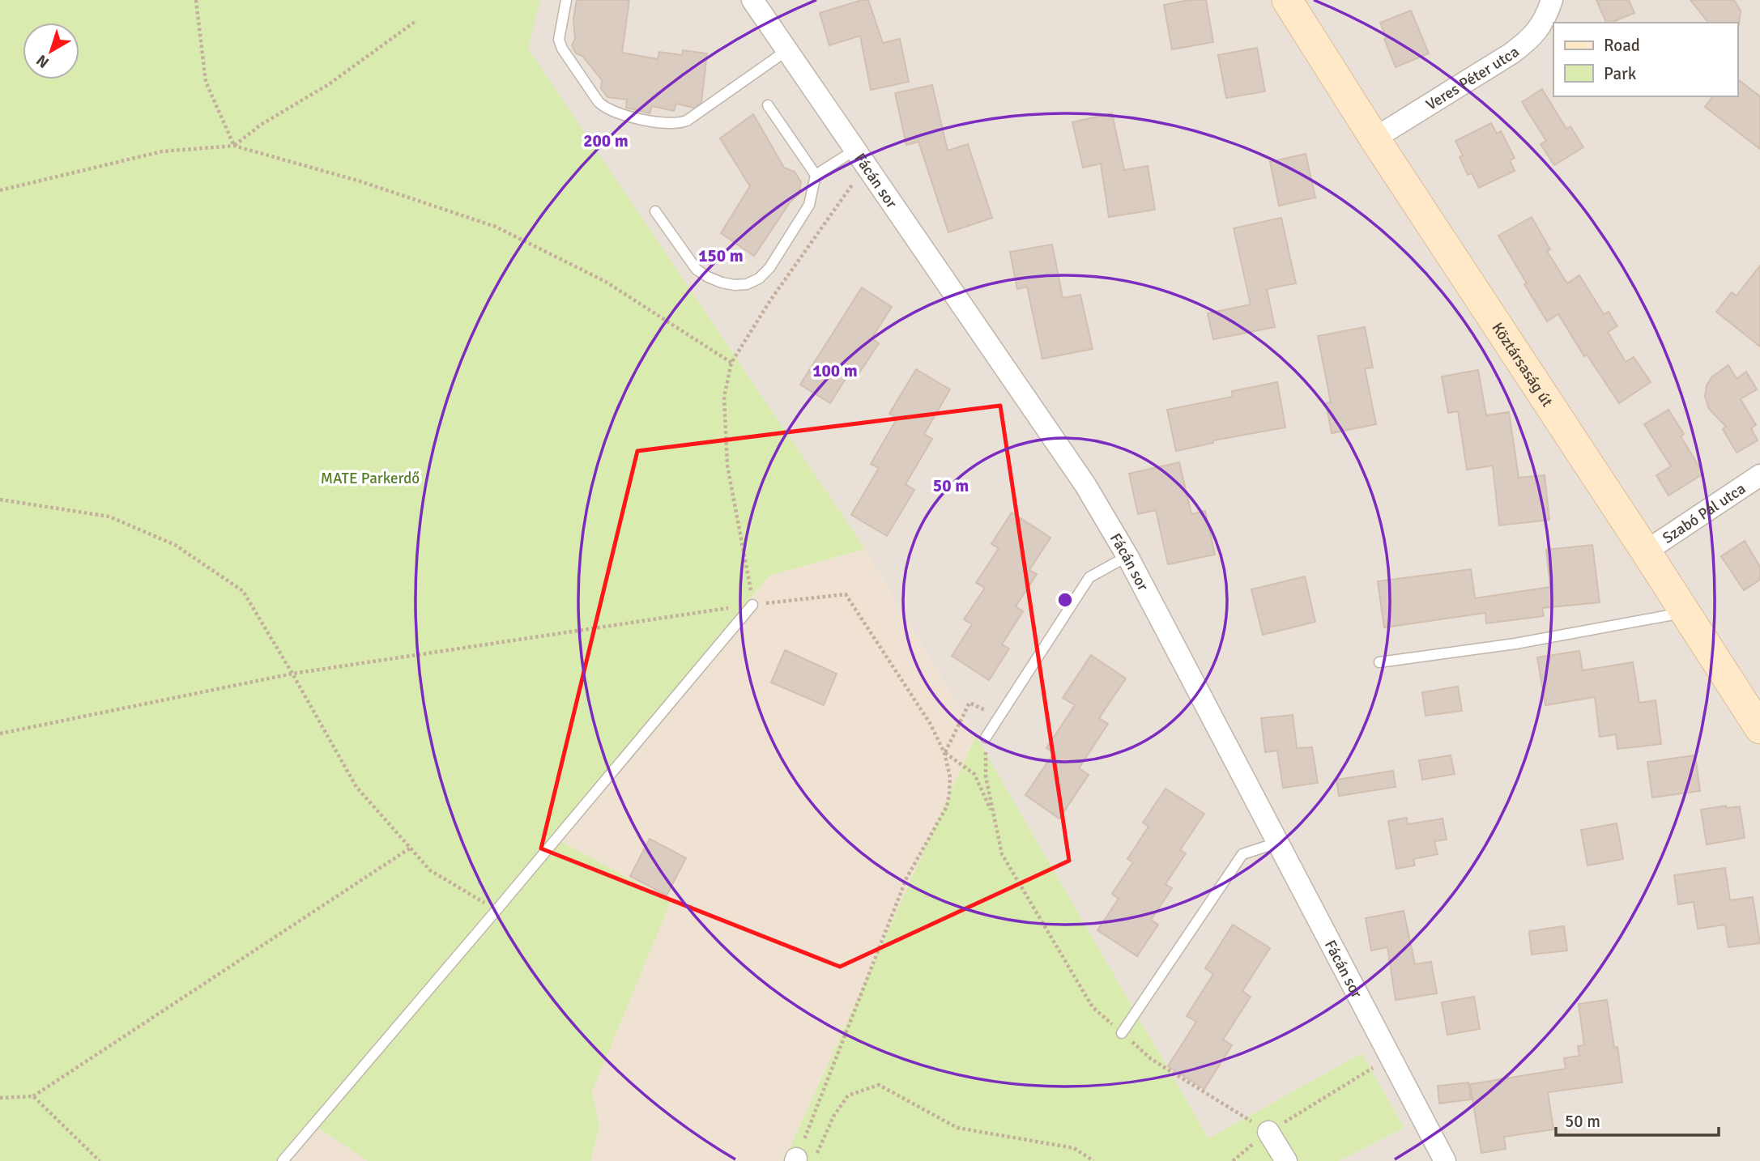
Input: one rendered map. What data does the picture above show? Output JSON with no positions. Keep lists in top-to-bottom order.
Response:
{
  "streets": {
    "main road": ["Köztársaság út"],
    "street": ["Veres Péter utca", "Fácán sor", "Szabó Pál utca"]
  },
  "crossings": [
    ["Veres Péter utca", "Köztársaság út"],
    ["Köztársaság út", "Szabó Pál utca"]
  ],
  "parks": ["MATE Parkerdő"],
  "legend": ["Road", "Park"],
  "scale_bar": "50 m",
  "north": "bottom left",
  "rings": [
    "200 m",
    "150 m",
    "100 m",
    "50 m"
  ]
}
